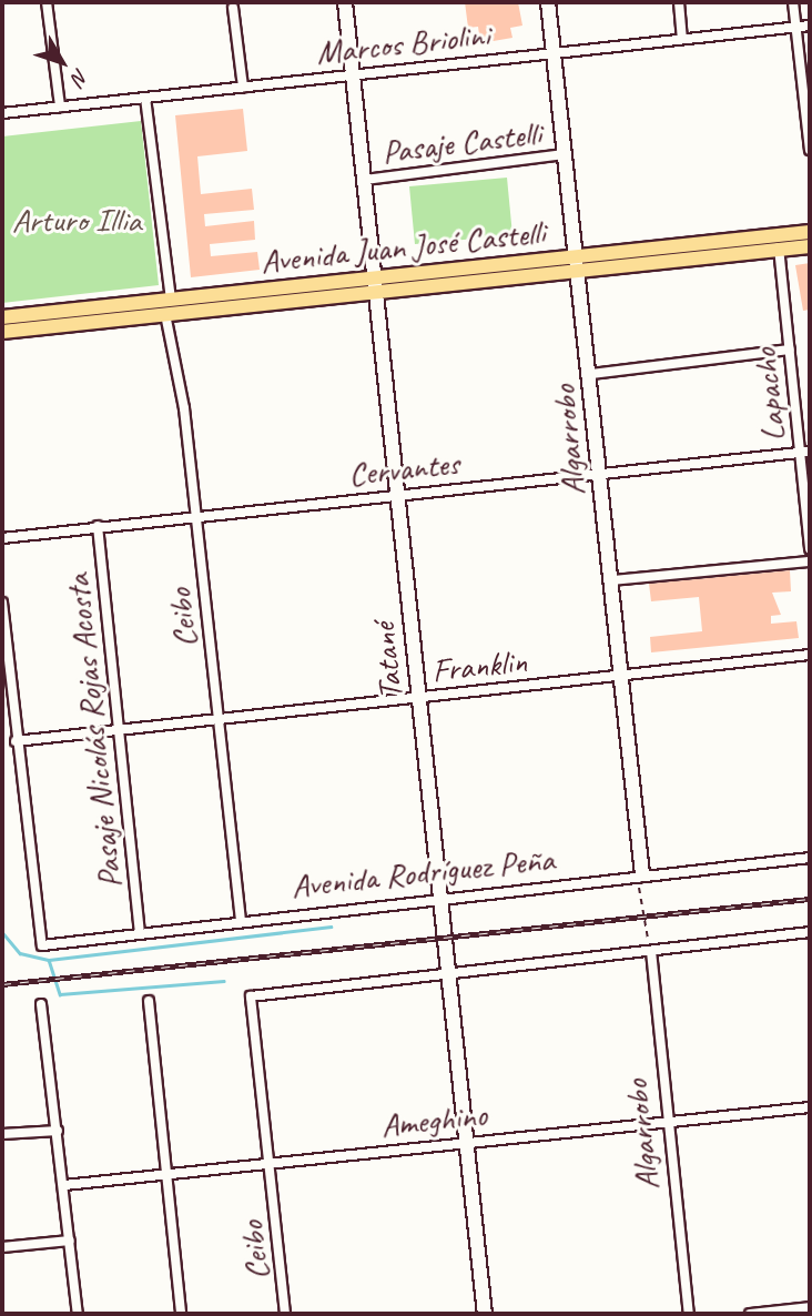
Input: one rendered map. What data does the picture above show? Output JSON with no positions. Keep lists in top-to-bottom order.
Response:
{
  "streets": {
    "main road": ["Avenida Juan José Castelli"],
    "street": [
      "Marcos Briolini",
      "Pasaje Castelli",
      "Lapacho",
      "Algarrobo",
      "Cervantes",
      "Ceibo",
      "Tatané",
      "Franklin",
      "Pasaje Nicolás Rojas Acosta",
      "Avenida Rodríguez Peña",
      "Ameghino"
    ]
  },
  "crossings": [
    ["Marcos Briolini", "Algarrobo"],
    ["Marcos Briolini", "Tatané"],
    ["Pasaje Castelli", "Algarrobo"],
    ["Pasaje Castelli", "Tatané"],
    ["Avenida Juan José Castelli", "Lapacho"],
    ["Avenida Juan José Castelli", "Algarrobo"],
    ["Avenida Juan José Castelli", "Ceibo"],
    ["Avenida Juan José Castelli", "Tatané"],
    ["Lapacho", "Cervantes"],
    ["Algarrobo", "Cervantes"],
    ["Algarrobo", "Franklin"],
    ["Algarrobo", "Avenida Rodríguez Peña"],
    ["Algarrobo", "Ameghino"],
    ["Cervantes", "Ceibo"],
    ["Cervantes", "Tatané"],
    ["Cervantes", "Pasaje Nicolás Rojas Acosta"],
    ["Ceibo", "Tatané"],
    ["Ceibo", "Franklin"],
    ["Ceibo", "Avenida Rodríguez Peña"],
    ["Ceibo", "Ameghino"],
    ["Tatané", "Franklin"],
    ["Tatané", "Avenida Rodríguez Peña"],
    ["Tatané", "Ameghino"],
    ["Franklin", "Pasaje Nicolás Rojas Acosta"],
    ["Franklin", "Avenida Rodríguez Peña"],
    ["Pasaje Nicolás Rojas Acosta", "Avenida Rodríguez Peña"]
  ],
  "parks": ["Arturo Illia"],
  "north": "bottom right"
}
